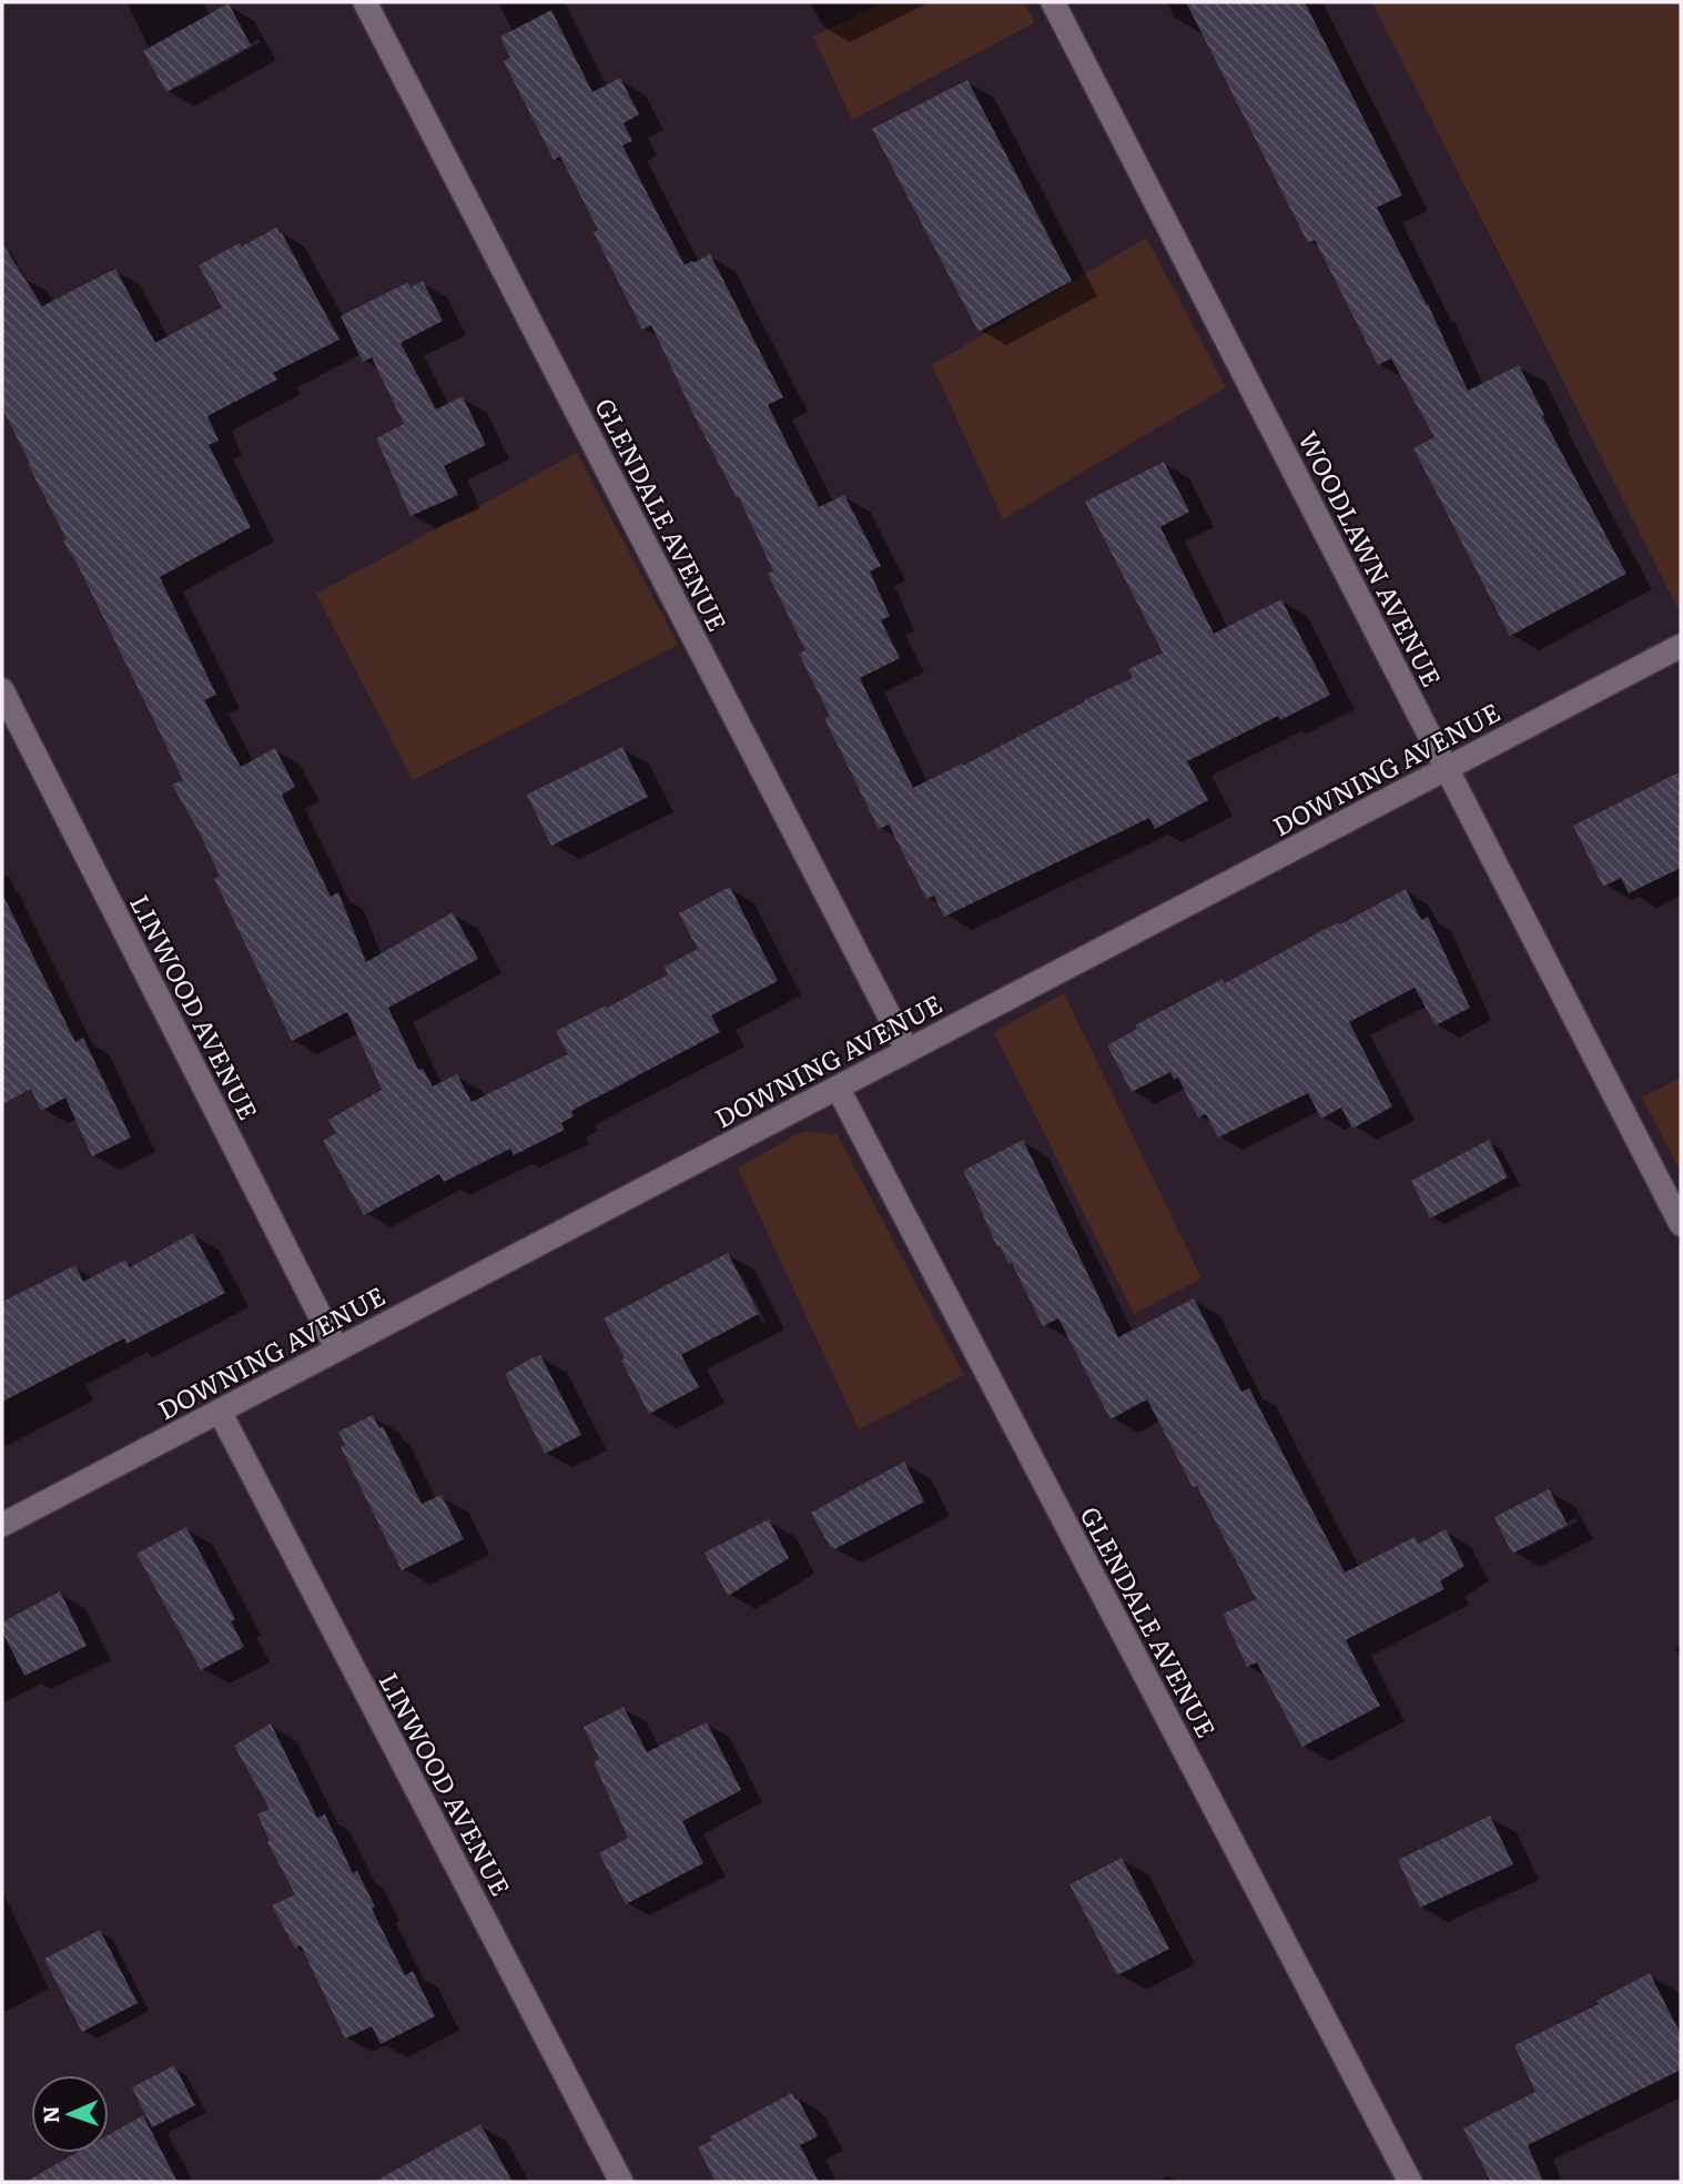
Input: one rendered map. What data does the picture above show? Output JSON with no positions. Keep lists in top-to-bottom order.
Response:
{
  "streets": {
    "street": [
      "GLENDALE AVENUE",
      "WOODLAWN AVENUE",
      "DOWNING AVENUE",
      "LINWOOD AVENUE"
    ]
  },
  "crossings": [
    ["GLENDALE AVENUE", "DOWNING AVENUE"],
    ["WOODLAWN AVENUE", "DOWNING AVENUE"],
    ["DOWNING AVENUE", "LINWOOD AVENUE"]
  ],
  "north": "left"
}
